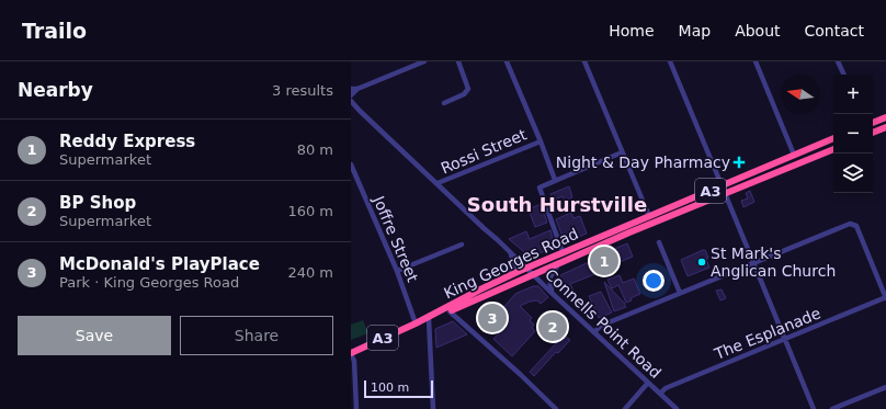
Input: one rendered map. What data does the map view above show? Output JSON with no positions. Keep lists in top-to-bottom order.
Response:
{
  "streets": {
    "highway": ["A3", "King Georges Road"],
    "street": [
      "Rossi Street",
      "Joffre Street",
      "Connells Point Road",
      "The Esplanade"
    ]
  },
  "crossings": [
    ["Rossi Street", "Connells Point Road"],
    ["Joffre Street", "King Georges Road"],
    ["King Georges Road", "Connells Point Road"],
    ["Connells Point Road", "The Esplanade"]
  ],
  "districts": ["South Hurstville"],
  "places": {
    "health": ["Night & Day Pharmacy"],
    "other": ["St Mark's Anglican Church"]
  },
  "scale_bar": "100 m",
  "north": "left",
  "page": {
    "header": "Trailo",
    "nav": [
      "Home",
      "Map",
      "About",
      "Contact"
    ],
    "heading": ["Nearby", "3 results"],
    "map_buttons": ["+", "−"],
    "list": [
      {
        "mark": "1",
        "name": "Reddy Express",
        "note": "Supermarket",
        "value": "80 m"
      },
      {
        "mark": "2",
        "name": "BP Shop",
        "note": "Supermarket",
        "value": "160 m"
      },
      {
        "mark": "3",
        "name": "McDonald's PlayPlace",
        "note": "Park · King Georges Road",
        "value": "240 m"
      }
    ],
    "pins": ["1", "3", "2"],
    "buttons": ["Save", "Share"],
    "scale": "100 m"
  }
}
